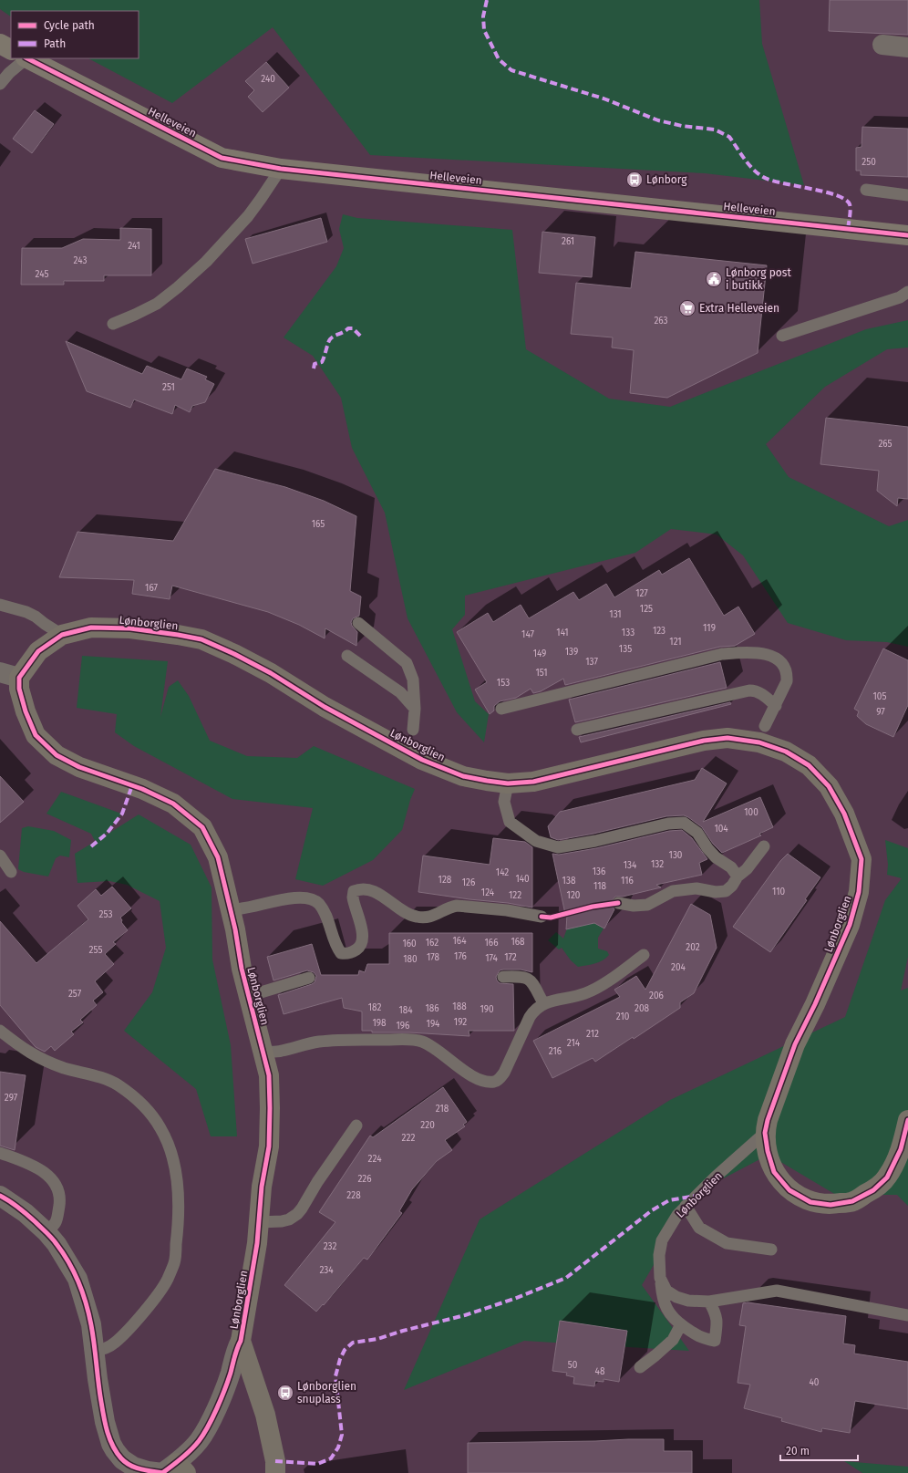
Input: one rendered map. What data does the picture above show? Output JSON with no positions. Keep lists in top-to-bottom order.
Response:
{
  "streets": {
    "main road": ["Helleveien"],
    "street": ["Lønborglien"]
  },
  "places": {
    "bus stop": ["Lønborg", "Lønborglien snuplass"],
    "public building": ["Lønborg post i butikk"],
    "supermarket": ["Extra Helleveien"]
  },
  "house_numbers": [
    "240",
    "250",
    "261",
    "241",
    "243",
    "245",
    "263",
    "251",
    "265",
    "165",
    "167",
    "127",
    "125",
    "131",
    "119",
    "123",
    "141",
    "133",
    "147",
    "121",
    "135",
    "139",
    "149",
    "137",
    "151",
    "153",
    "105",
    "97",
    "100",
    "104",
    "130",
    "132",
    "134",
    "136",
    "142",
    "140",
    "128",
    "138",
    "116",
    "126",
    "118",
    "110",
    "124",
    "122",
    "120",
    "253",
    "164",
    "168",
    "162",
    "166",
    "160",
    "202",
    "255",
    "176",
    "178",
    "172",
    "174",
    "180",
    "204",
    "257",
    "206",
    "188",
    "182",
    "186",
    "208",
    "190",
    "184",
    "210",
    "192",
    "198",
    "194",
    "196",
    "212",
    "214",
    "216",
    "297",
    "218",
    "220",
    "222",
    "224",
    "226",
    "228",
    "232",
    "234",
    "50",
    "48",
    "40"
  ],
  "legend": ["Cycle path", "Path"],
  "scale_bar": "20 m"
}
